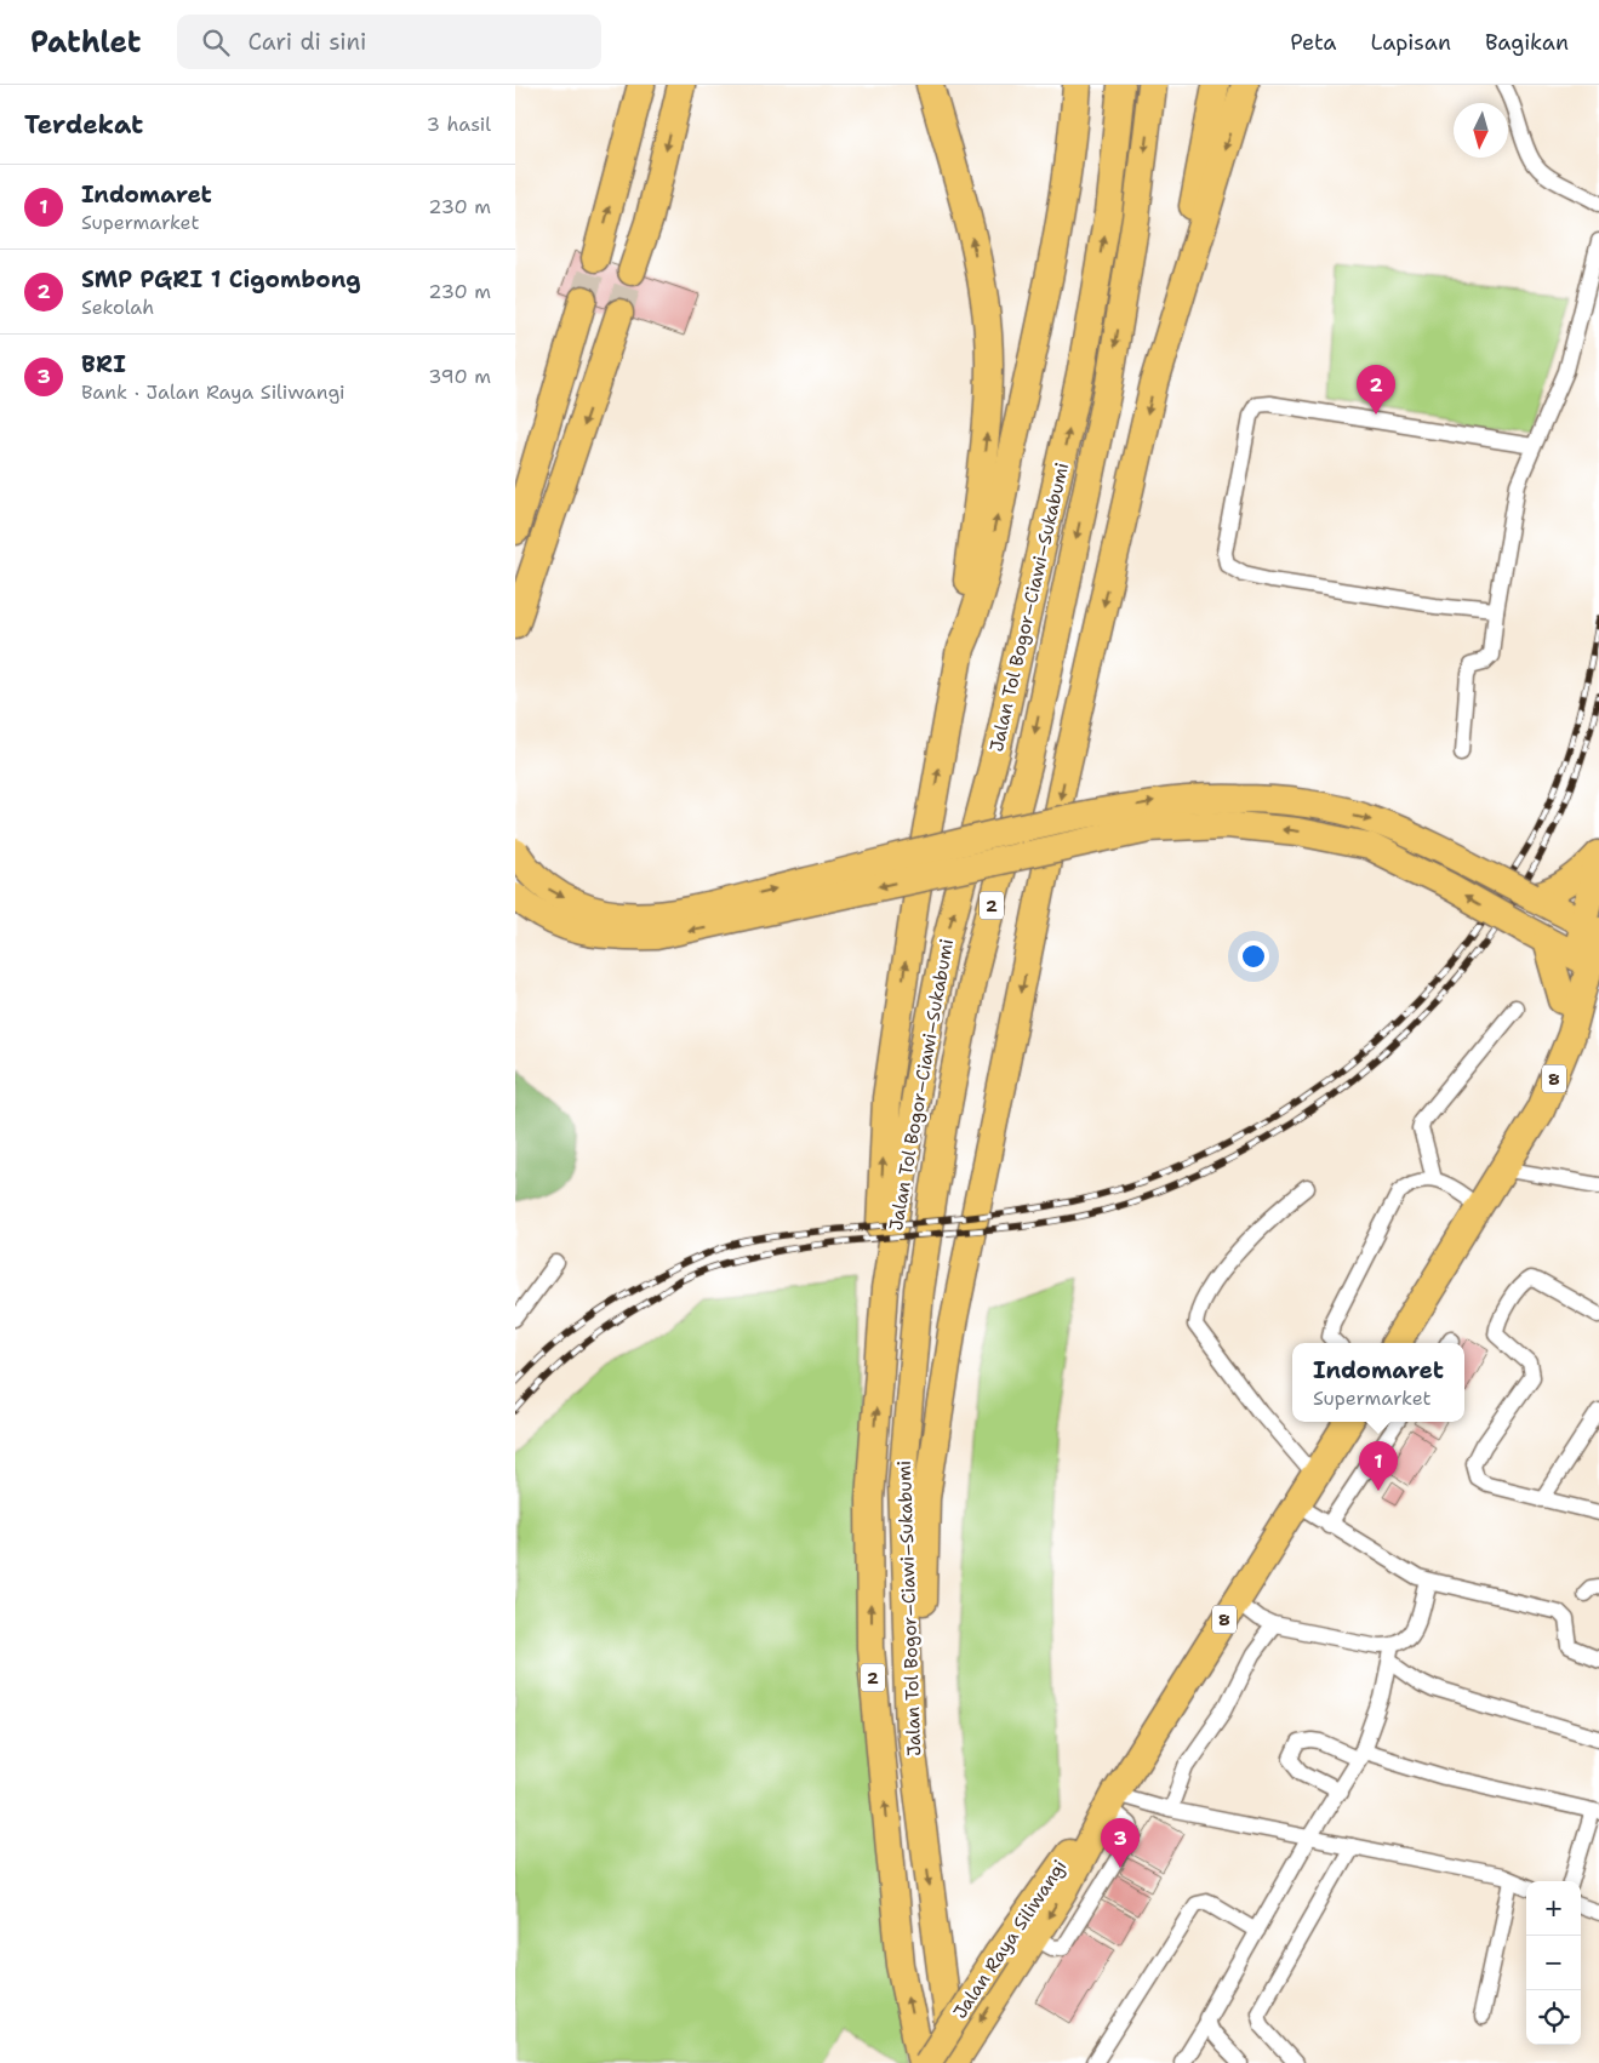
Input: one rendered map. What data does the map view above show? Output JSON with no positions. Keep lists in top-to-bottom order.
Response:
{
  "streets": {
    "highway": [
      "Jalan Tol Bogor–Ciawi–Sukabumi",
      "2",
      "8",
      "Jalan Raya Siliwangi"
    ]
  },
  "crossings": [
    ["Jalan Tol Bogor–Ciawi–Sukabumi", "Jalan Raya Siliwangi"]
  ],
  "north": "bottom",
  "page": {
    "header": "Pathlet",
    "search": "Cari di sini",
    "nav": ["Peta", "Lapisan", "Bagikan"],
    "heading": ["Terdekat", "3 hasil"],
    "list": [
      {
        "mark": "1",
        "name": "Indomaret",
        "note": "Supermarket",
        "value": "230 m"
      },
      {
        "mark": "2",
        "name": "SMP PGRI 1 Cigombong",
        "note": "Sekolah",
        "value": "230 m"
      },
      {
        "mark": "3",
        "name": "BRI",
        "note": "Bank · Jalan Raya Siliwangi",
        "value": "390 m"
      }
    ],
    "pins": ["2", "1", "3"],
    "popup": ["Indomaret", "Supermarket"],
    "map_buttons": ["+", "−"]
  }
}
